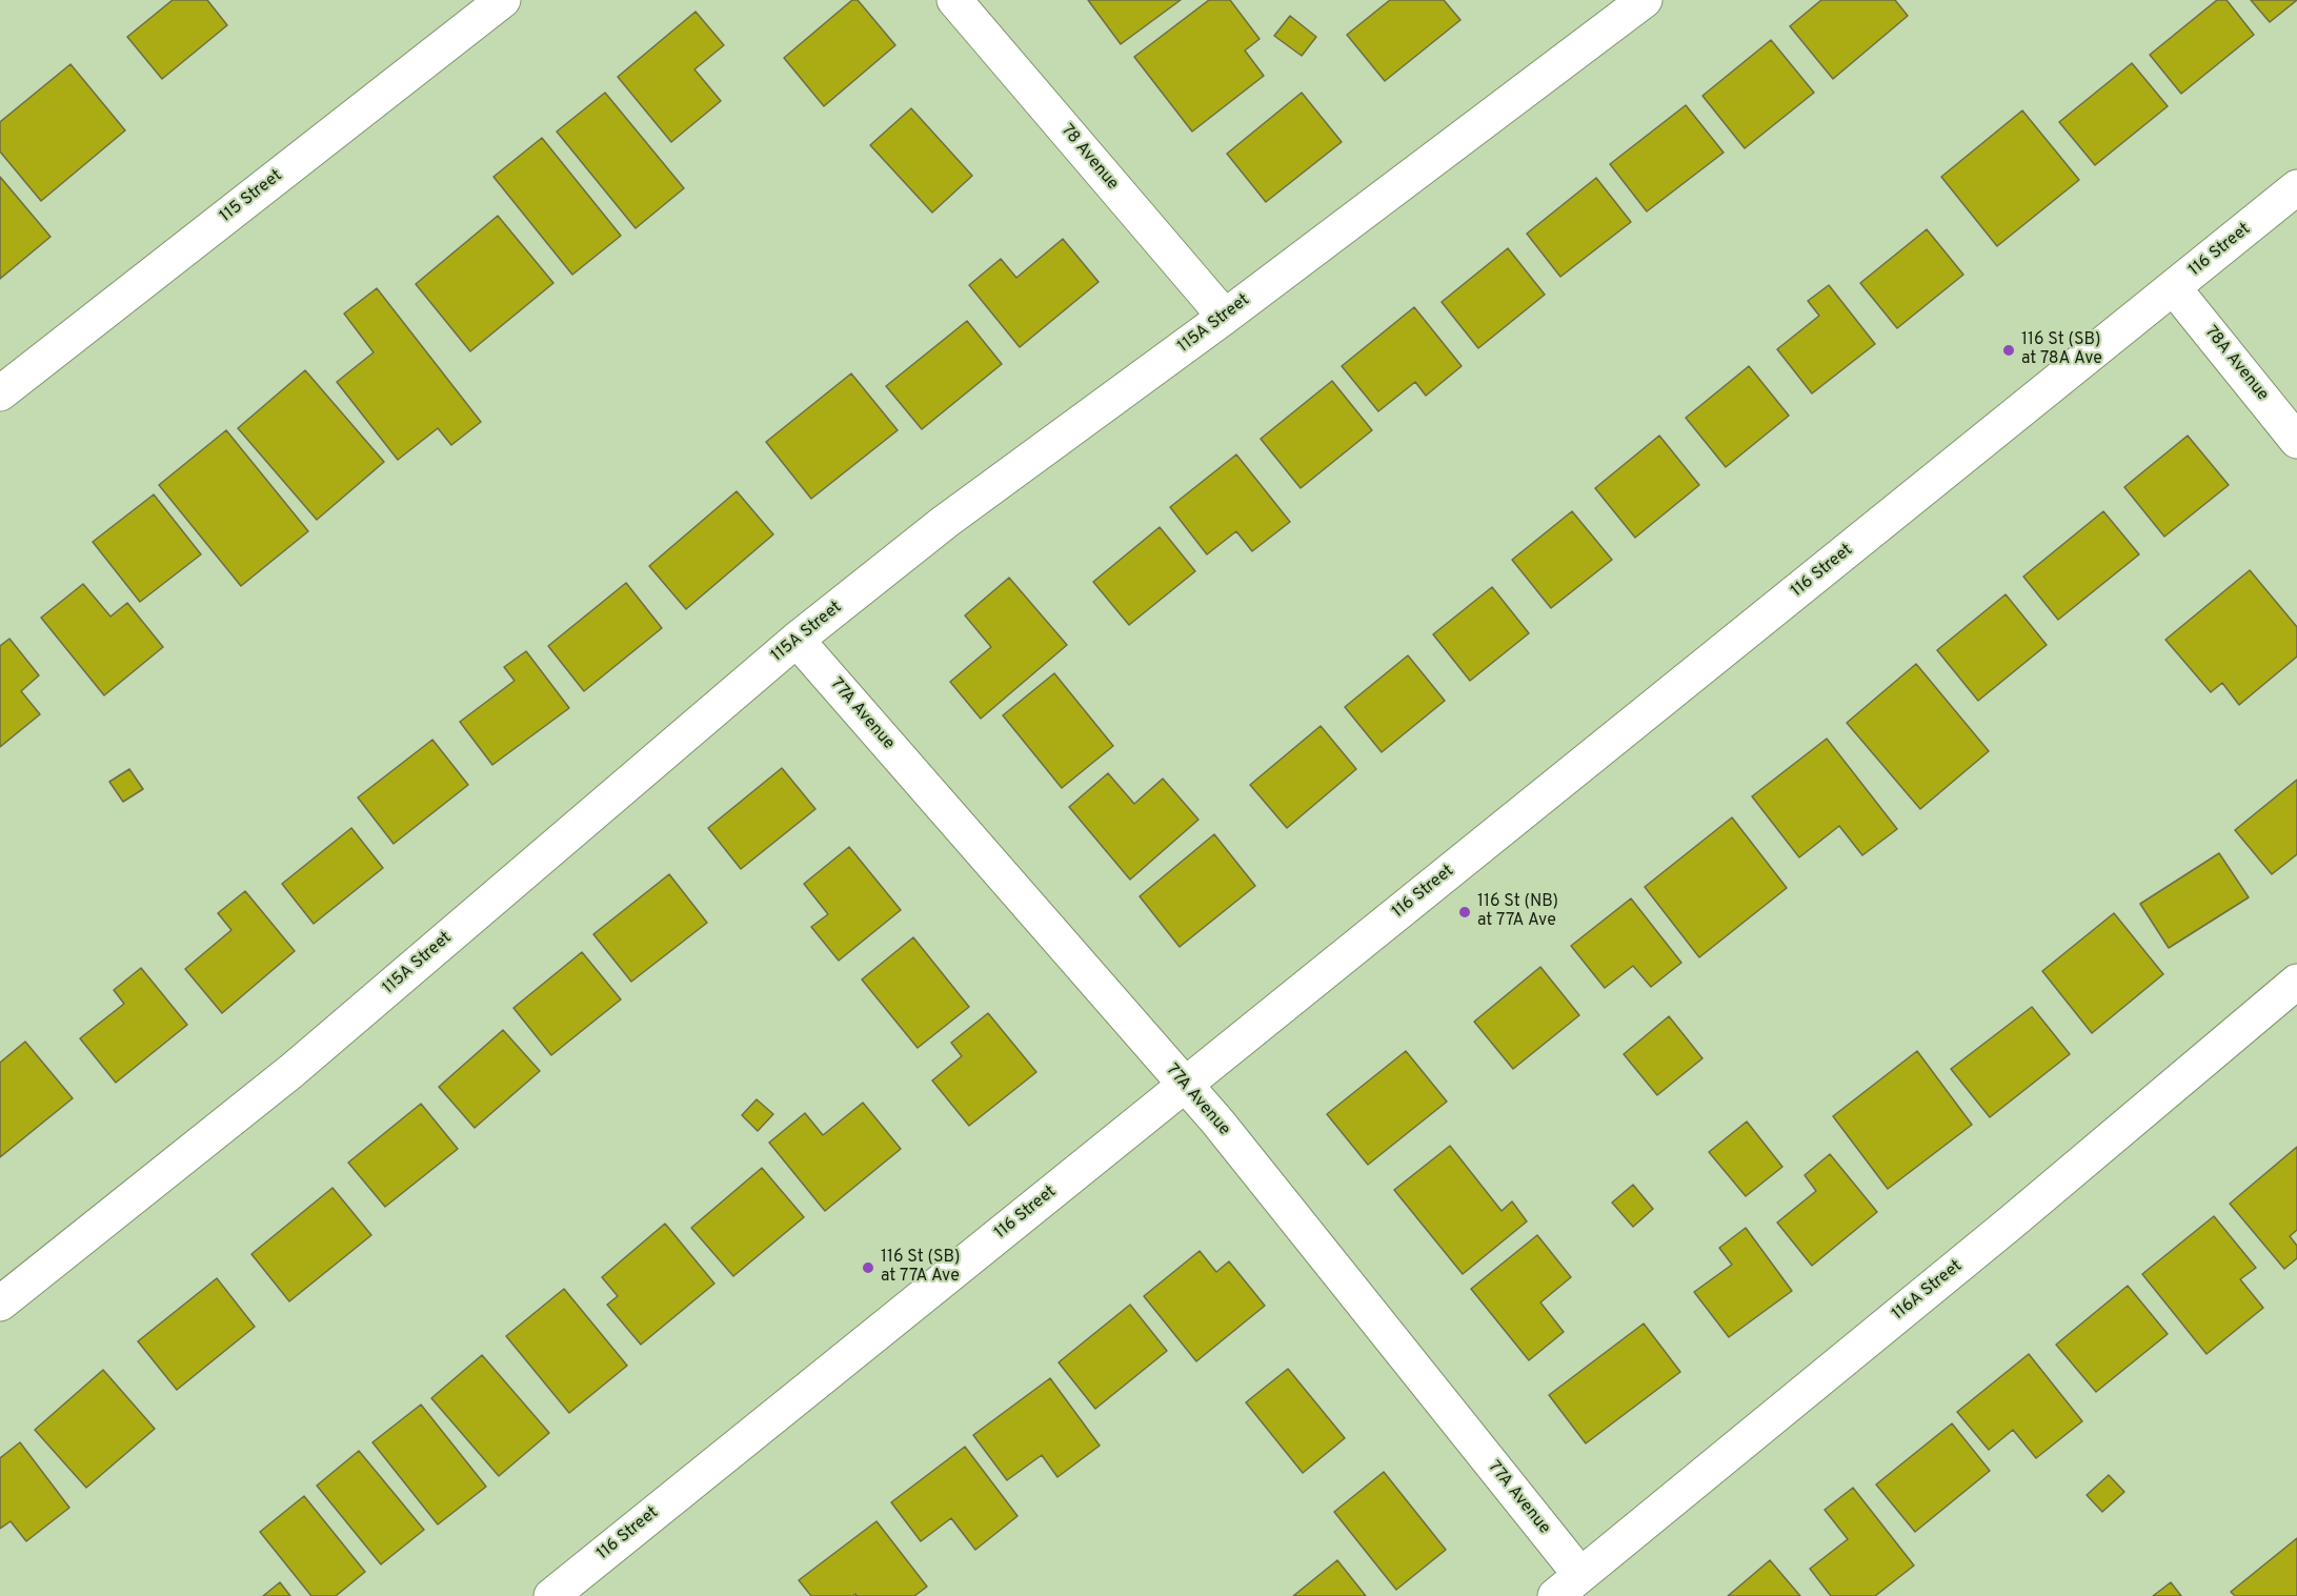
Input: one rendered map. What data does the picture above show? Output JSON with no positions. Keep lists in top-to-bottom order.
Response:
{
  "streets": {
    "street": [
      "78 Avenue",
      "115 Street",
      "116 Street",
      "115A Street",
      "78A Avenue",
      "77A Avenue",
      "116A Street"
    ]
  },
  "crossings": [
    ["78 Avenue", "115A Street"],
    ["116 Street", "78A Avenue"],
    ["116 Street", "77A Avenue"],
    ["115A Street", "77A Avenue"],
    ["77A Avenue", "116A Street"]
  ],
  "places": ["116 St (SB) at 78A Ave", "116 St (NB) at 77A Ave", "116 St (SB) at 77A Ave"]
}
